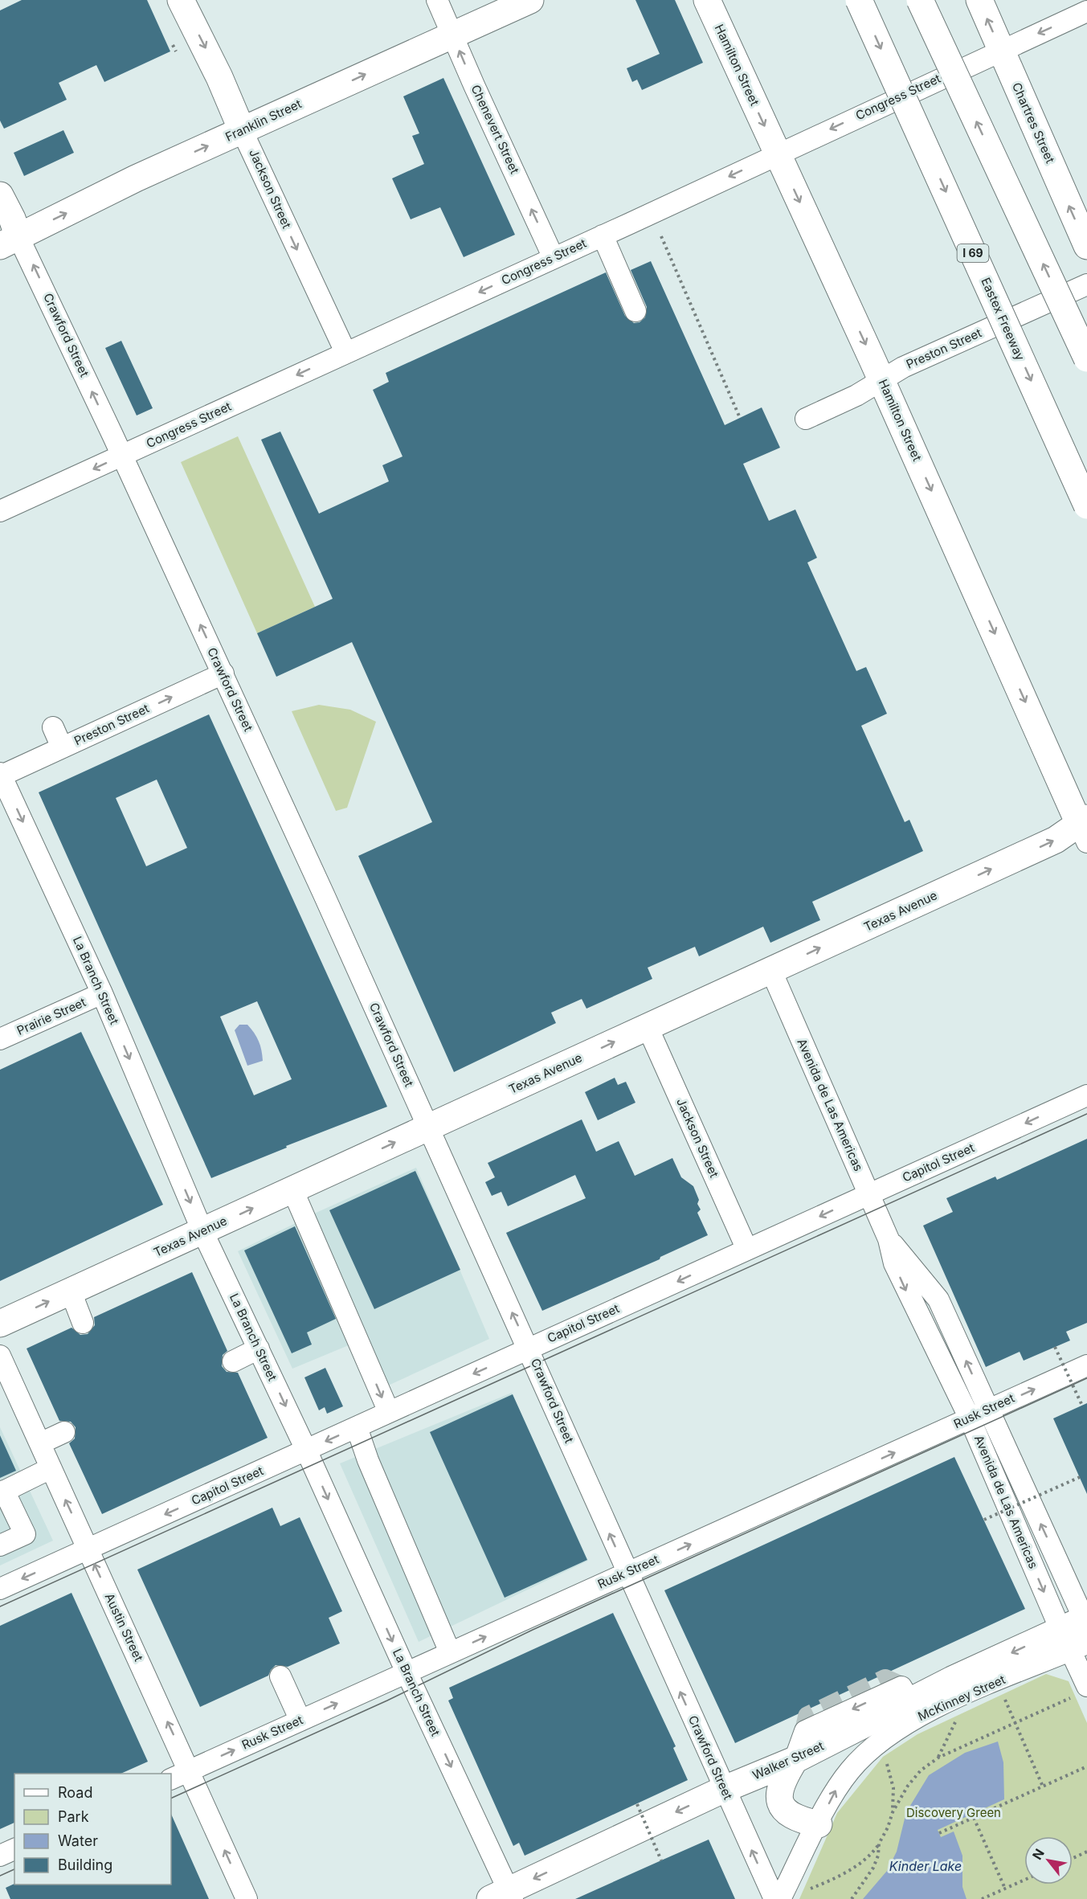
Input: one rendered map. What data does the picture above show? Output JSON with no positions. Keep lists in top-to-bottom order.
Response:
{
  "streets": {
    "main road": [
      "Hamilton Street",
      "Franklin Street",
      "Chartres Street",
      "Jackson Street",
      "I 69",
      "Eastex Freeway",
      "Crawford Street",
      "Texas Avenue",
      "Walker Street"
    ],
    "street": [
      "Congress Street",
      "Chenevert Street",
      "Preston Street",
      "La Branch Street",
      "Prairie Street",
      "Avenida de Las Americas",
      "Capitol Street",
      "Rusk Street",
      "Austin Street",
      "McKinney Street"
    ]
  },
  "crossings": [
    ["Hamilton Street", "Congress Street"],
    ["Hamilton Street", "Preston Street"],
    ["Hamilton Street", "Texas Avenue"],
    ["Congress Street", "Chartres Street"],
    ["Congress Street", "Chenevert Street"],
    ["Congress Street", "Jackson Street"],
    ["Congress Street", "Crawford Street"],
    ["Franklin Street", "Chenevert Street"],
    ["Franklin Street", "Jackson Street"],
    ["Franklin Street", "Crawford Street"],
    ["Jackson Street", "Texas Avenue"],
    ["Jackson Street", "Capitol Street"],
    ["Crawford Street", "Preston Street"],
    ["Crawford Street", "Texas Avenue"],
    ["Crawford Street", "Capitol Street"],
    ["Crawford Street", "Rusk Street"],
    ["Crawford Street", "Walker Street"],
    ["Preston Street", "La Branch Street"],
    ["Texas Avenue", "La Branch Street"],
    ["Texas Avenue", "Avenida de Las Americas"],
    ["La Branch Street", "Prairie Street"],
    ["La Branch Street", "Capitol Street"],
    ["La Branch Street", "Rusk Street"],
    ["La Branch Street", "Walker Street"],
    ["Avenida de Las Americas", "Capitol Street"],
    ["Avenida de Las Americas", "Rusk Street"],
    ["Avenida de Las Americas", "Walker Street"],
    ["Capitol Street", "Austin Street"],
    ["Rusk Street", "Austin Street"],
    ["McKinney Street", "Walker Street"]
  ],
  "one_way": [
    "Congress Street",
    "Franklin Street",
    "Chenevert Street",
    "Jackson Street",
    "Crawford Street",
    "Texas Avenue",
    "Capitol Street",
    "Rusk Street",
    "Austin Street",
    "McKinney Street",
    "Walker Street"
  ],
  "water": ["Kinder Lake"],
  "parks": ["Discovery Green"],
  "legend": [
    "Road",
    "Park",
    "Water",
    "Building"
  ],
  "north": "top left"
}
